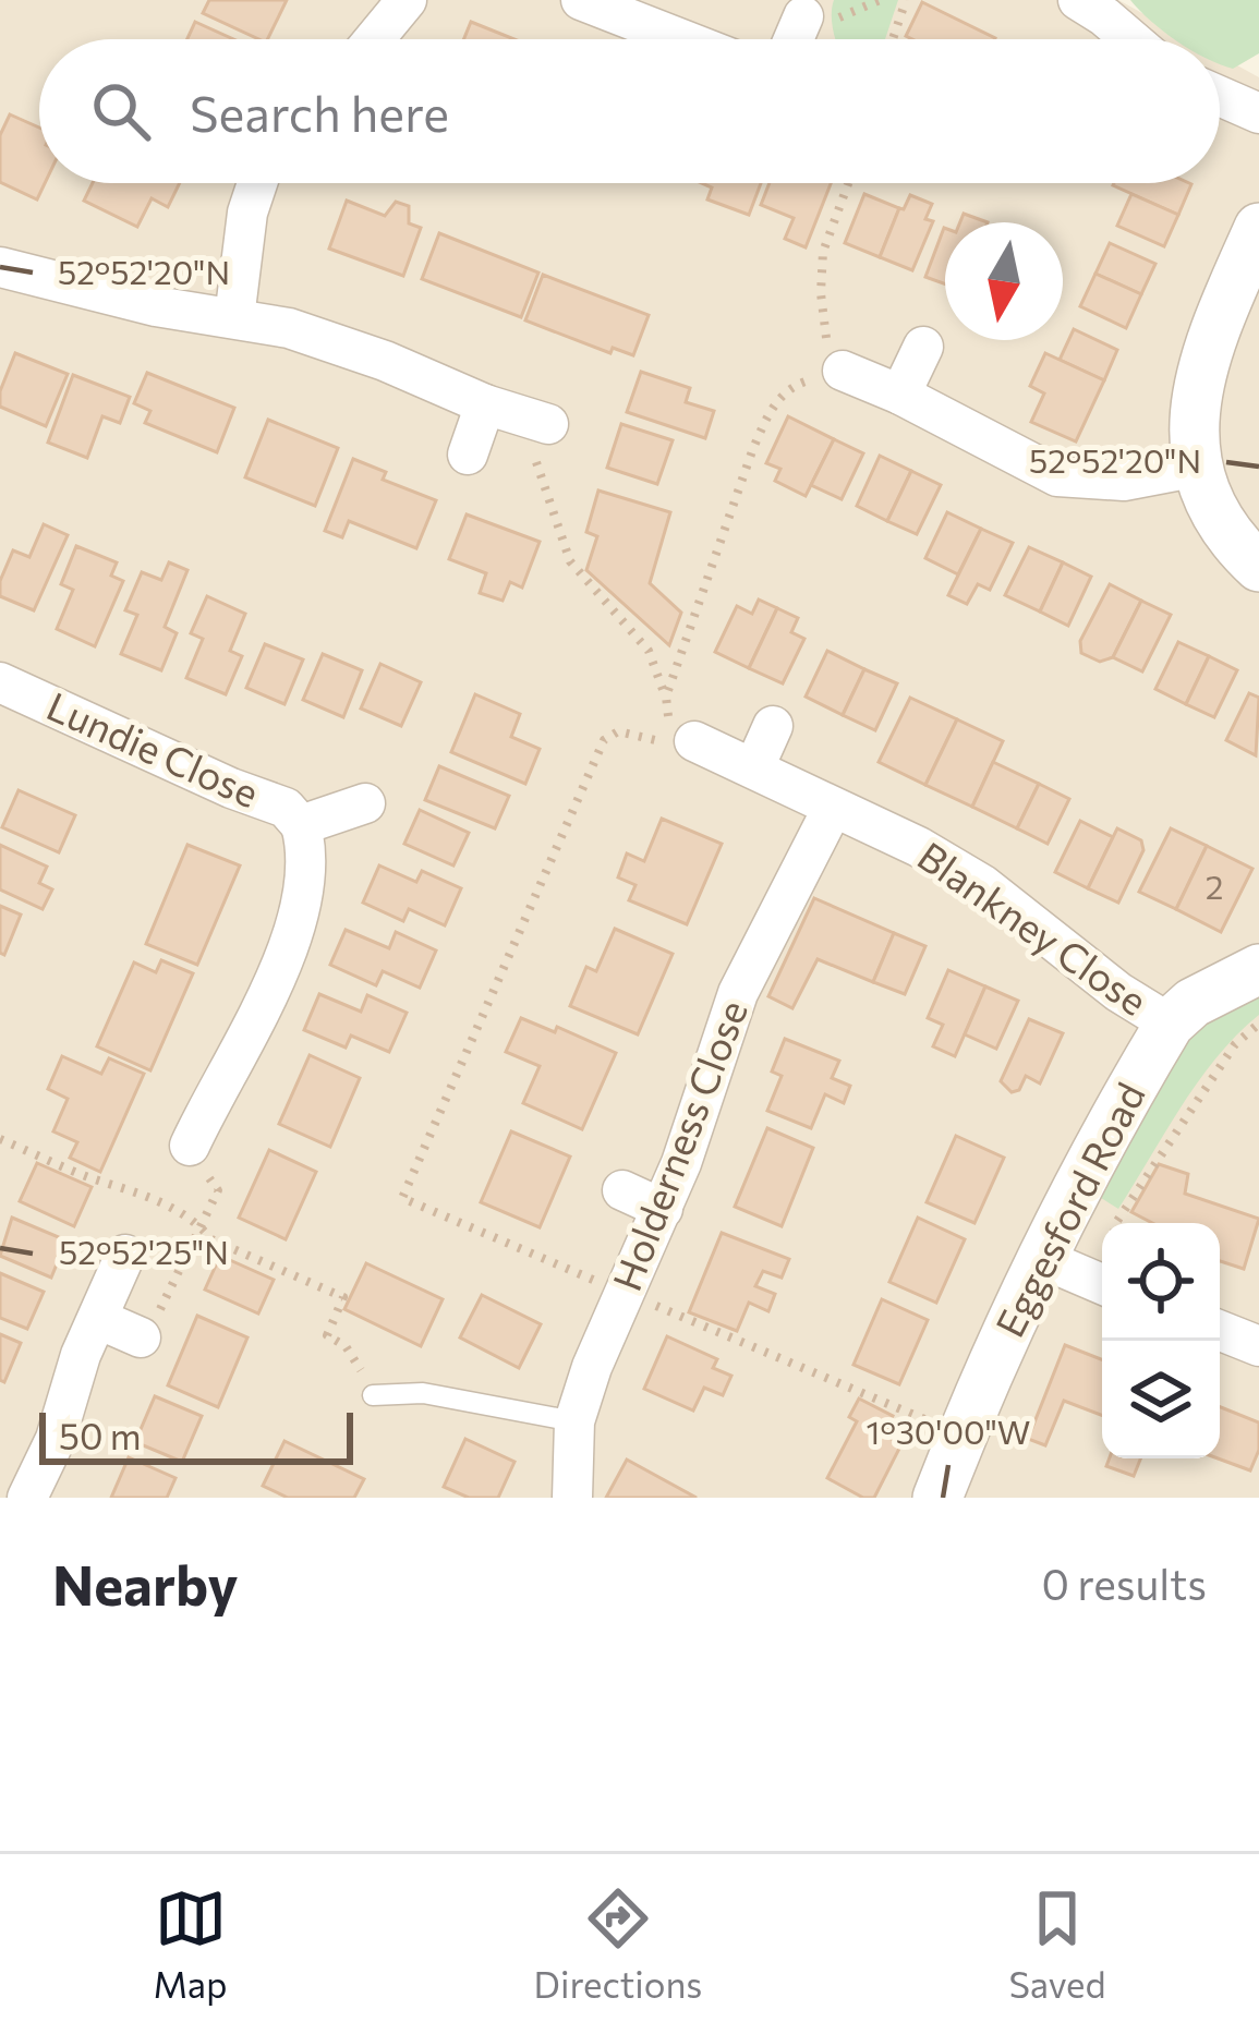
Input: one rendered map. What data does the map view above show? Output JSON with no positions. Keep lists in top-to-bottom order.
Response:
{
  "streets": {
    "street": [
      "Lundie Close",
      "Blankney Close",
      "Holderness Close",
      "Eggesford Road"
    ]
  },
  "crossings": [
    ["Blankney Close", "Holderness Close"],
    ["Blankney Close", "Eggesford Road"]
  ],
  "house_numbers": ["2"],
  "scale_bar": "50 m",
  "north": "bottom",
  "page": {
    "search": "Search here",
    "scale": "50 m",
    "heading": ["Nearby", "0 results"],
    "nav": ["Map", "Directions", "Saved"]
  },
  "coordinates": ["52°52'20\"N", "52°52'25\"N", "1°30'00\"W"]
}
